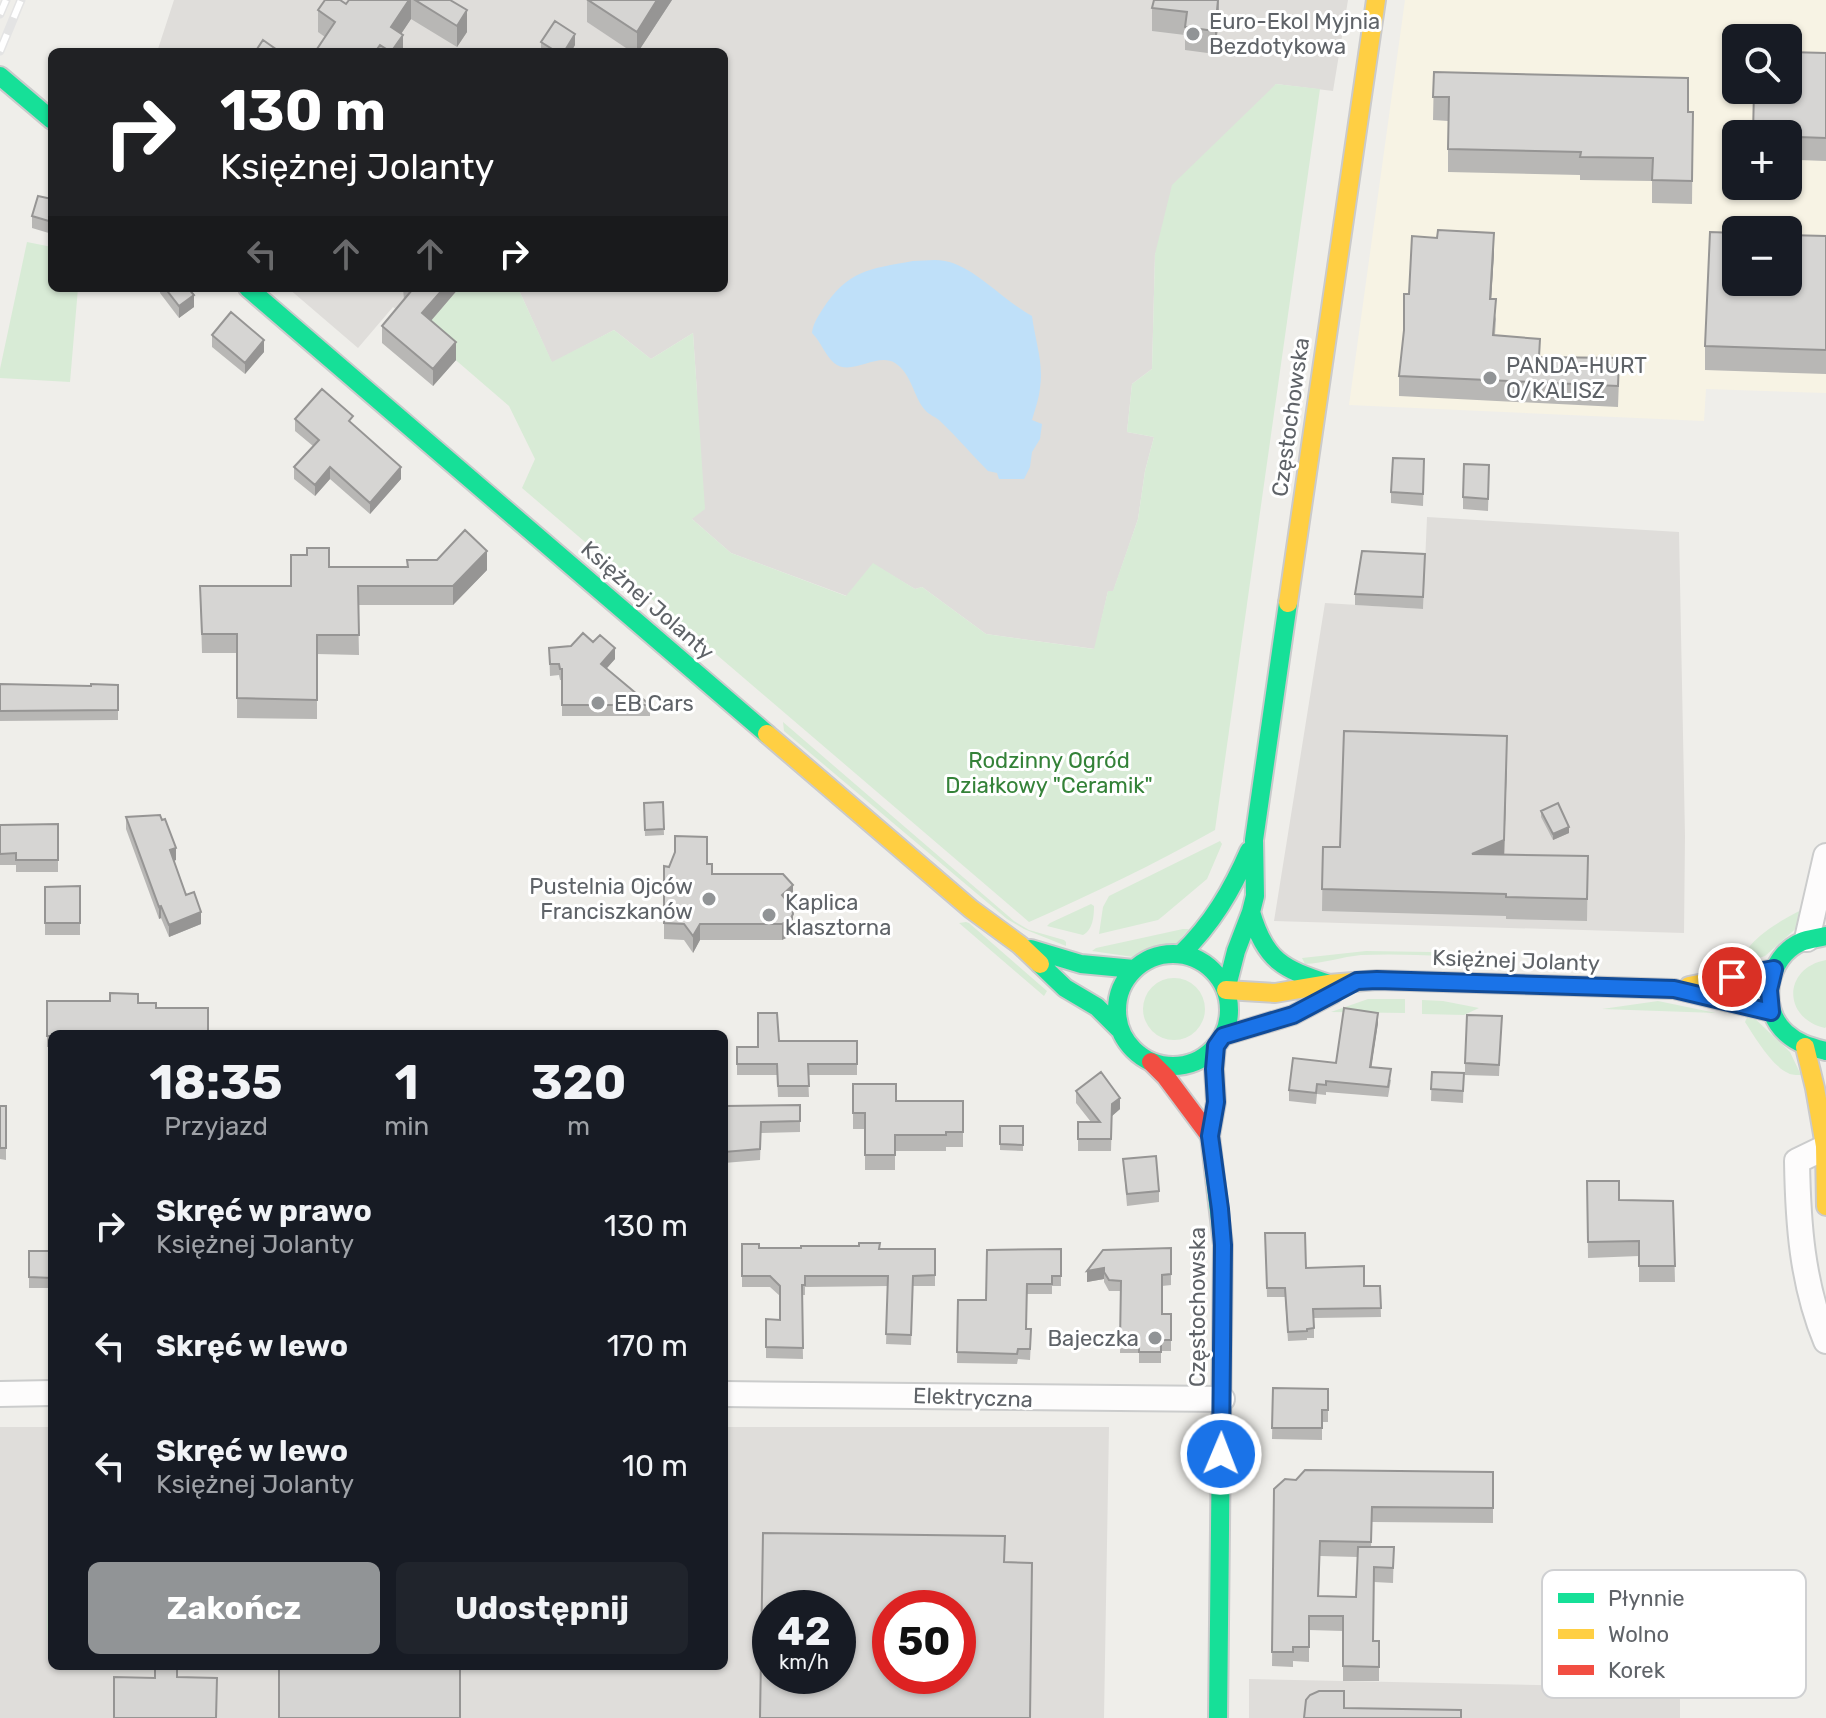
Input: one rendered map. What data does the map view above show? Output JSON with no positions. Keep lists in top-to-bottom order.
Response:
{
  "streets": {
    "street": ["Częstochowska", "Księżnej Jolanty", "Elektryczna"]
  },
  "crossings": [
    ["Częstochowska", "Księżnej Jolanty"],
    ["Częstochowska", "Elektryczna"]
  ],
  "parks": ["Rodzinny Ogród Działkowy \"Ceramik\""],
  "places": [
    "Euro-Ekol Myjnia Bezdotykowa",
    "PANDA-HURT O/KALISZ",
    "EB Cars",
    "Pustelnia Ojców Franciszkanów",
    "Kaplica klasztorna",
    "Bajeczka"
  ],
  "legend": ["Płynnie", "Wolno", "Korek"],
  "page": {
    "map_buttons": ["+", "−"],
    "turn": ["130 m", "Księżnej Jolanty"],
    "eta": [
      "18:35",
      "Przyjazd",
      "1",
      "min",
      "320",
      "m"
    ],
    "list": [
      {
        "name": "Skręć w prawo",
        "note": "Księżnej Jolanty",
        "value": "130 m"
      },
      {
        "name": "Skręć w lewo",
        "value": "170 m"
      },
      {
        "name": "Skręć w lewo",
        "note": "Księżnej Jolanty",
        "value": "10 m"
      }
    ],
    "buttons": ["Zakończ", "Udostępnij"],
    "speed": "42 km/h",
    "limit": "50"
  }
}
